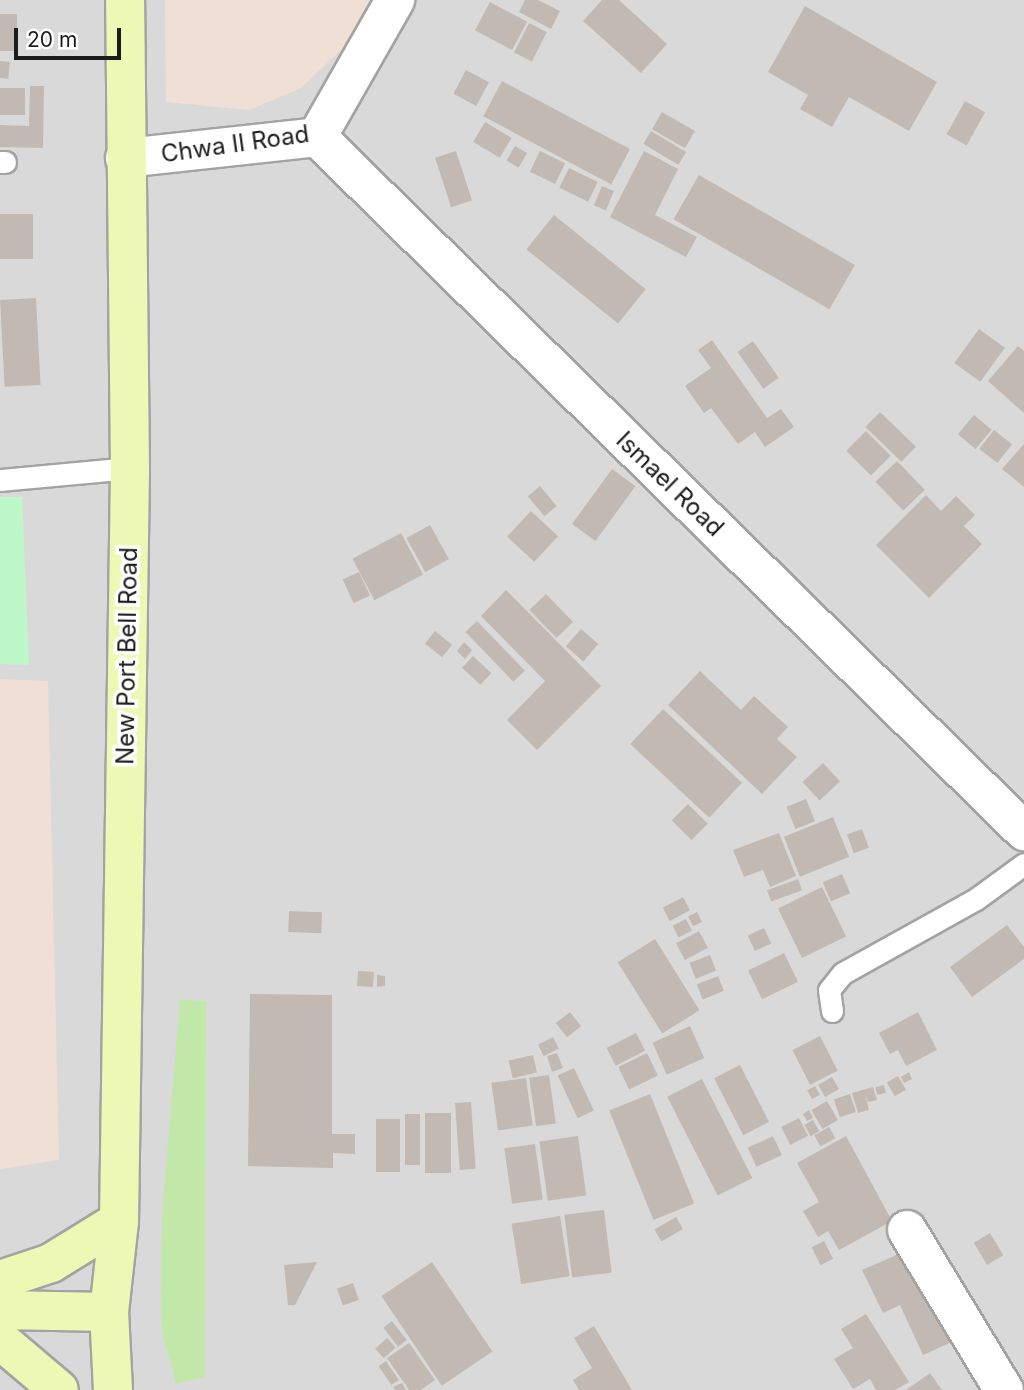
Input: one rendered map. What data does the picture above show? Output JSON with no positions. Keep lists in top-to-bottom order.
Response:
{
  "streets": {
    "main road": ["New Port Bell Road"],
    "street": ["Chwa II Road", "Ismael Road"]
  },
  "crossings": [
    ["Chwa II Road", "Ismael Road"],
    ["Chwa II Road", "New Port Bell Road"]
  ],
  "scale_bar": "20 m"
}
